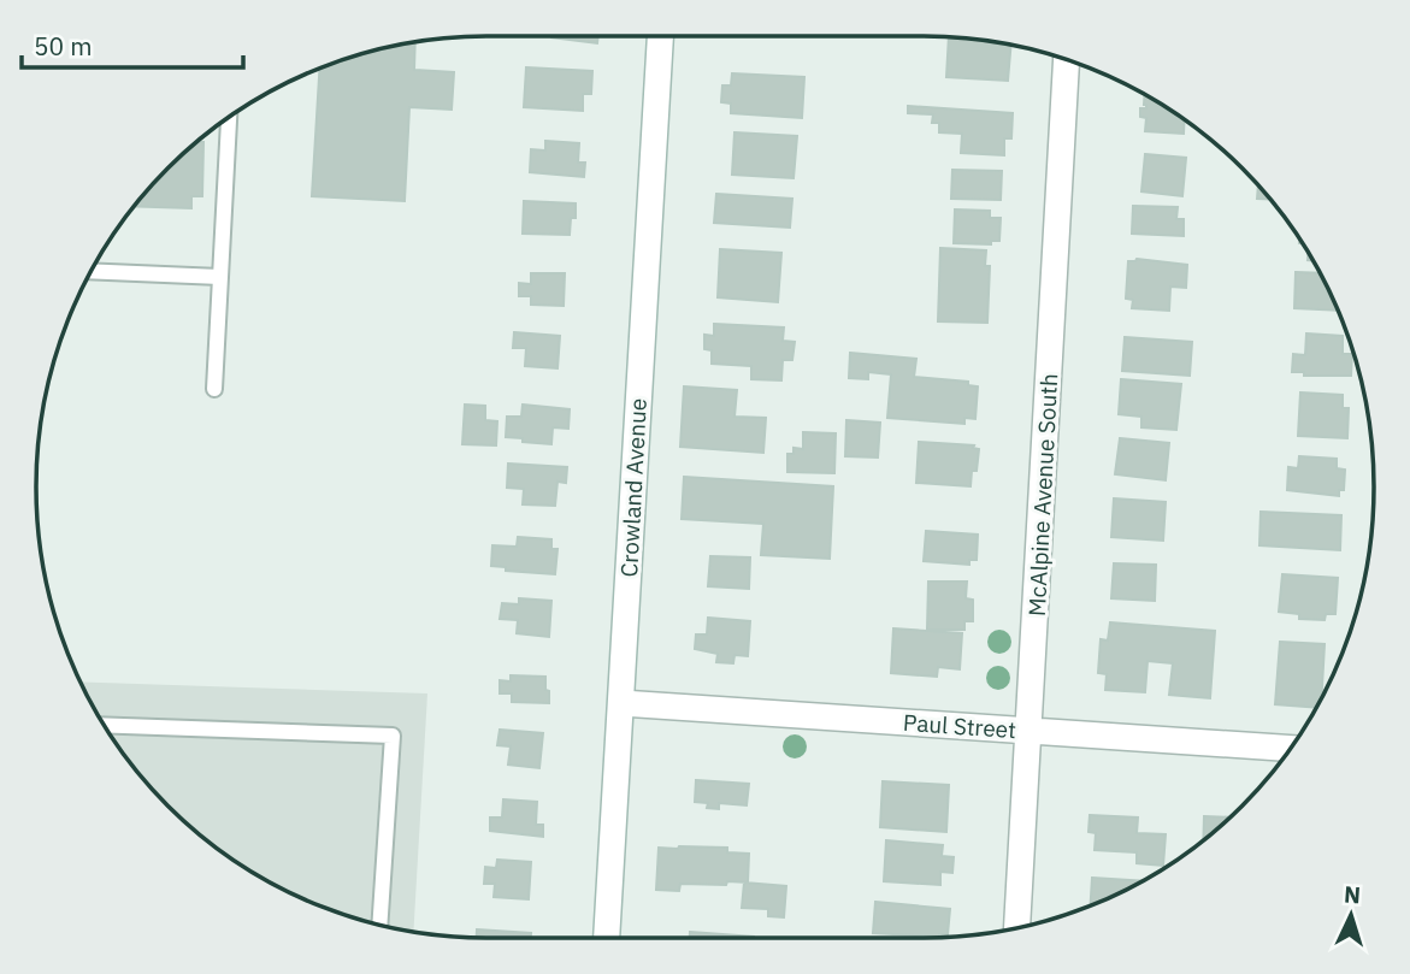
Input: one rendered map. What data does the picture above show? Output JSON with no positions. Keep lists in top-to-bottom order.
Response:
{
  "streets": {
    "street": ["Crowland Avenue", "McAlpine Avenue South", "Paul Street"]
  },
  "crossings": [
    ["Crowland Avenue", "Paul Street"],
    ["McAlpine Avenue South", "Paul Street"]
  ],
  "scale_bar": "50 m",
  "north": "top"
}
